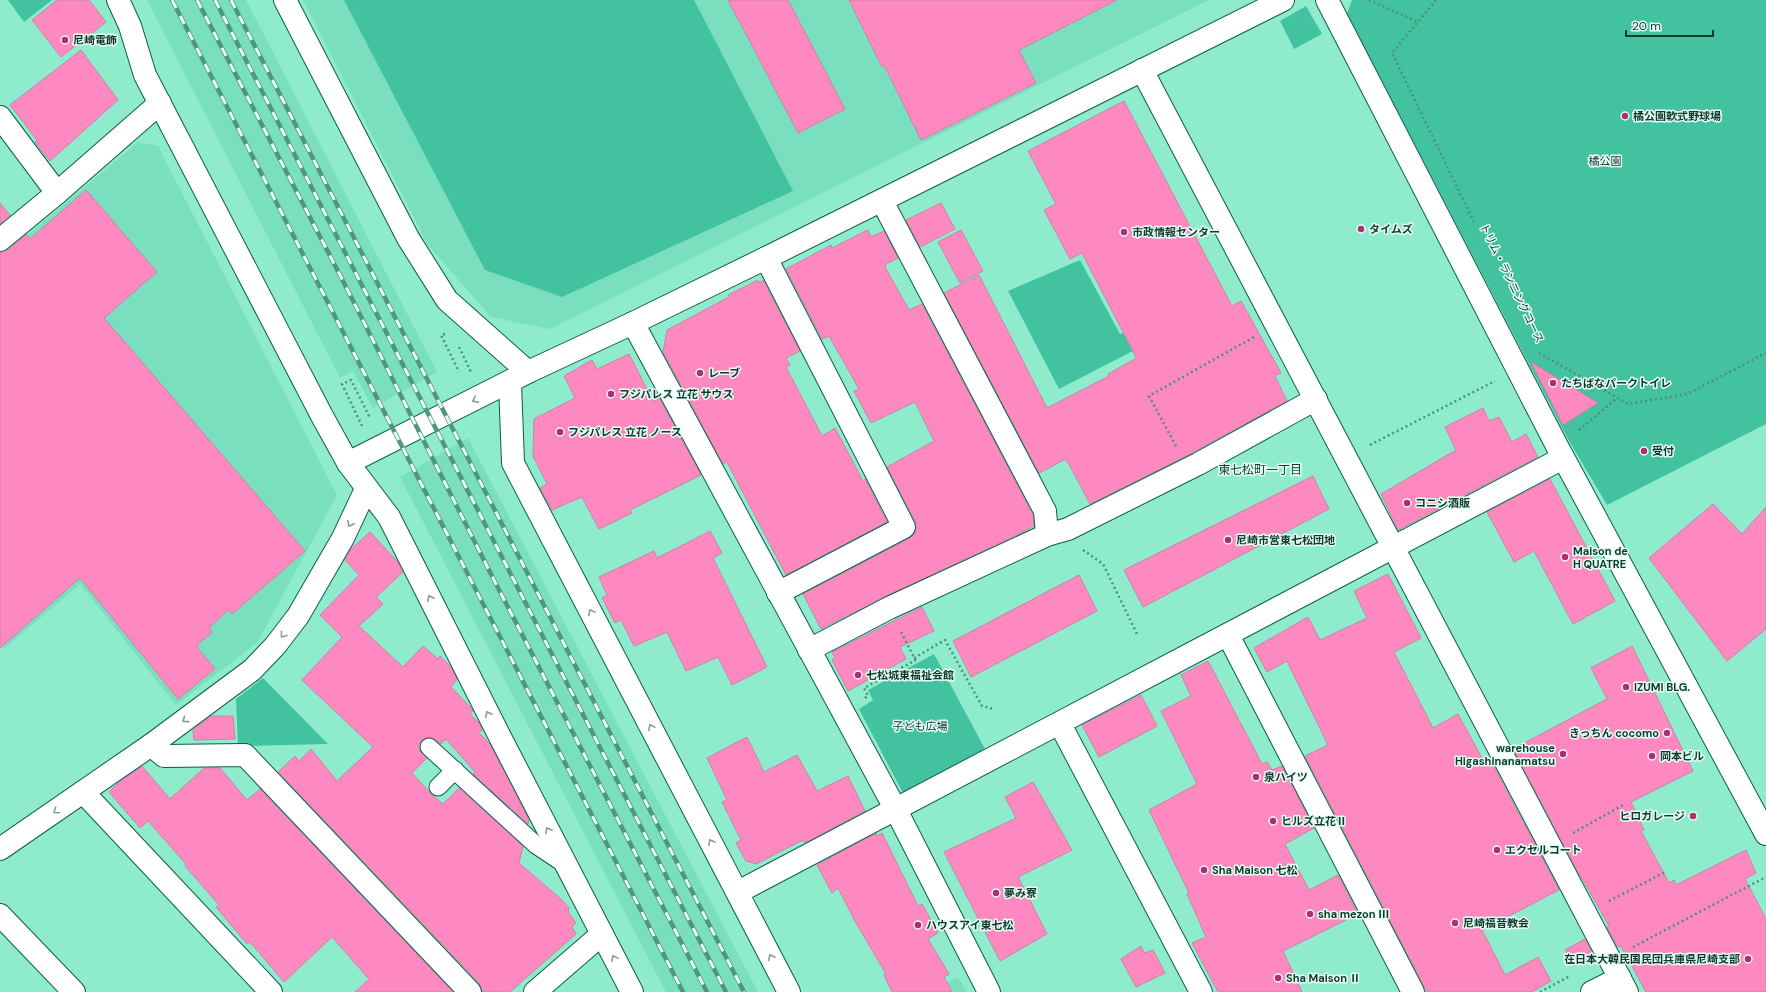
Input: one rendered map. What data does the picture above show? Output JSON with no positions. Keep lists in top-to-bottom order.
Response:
{
  "streets": {
    "path": ["トリム・ランニングコース"]
  },
  "districts": ["東七松町一丁目"],
  "parks": ["橘公園", "子ども広場"],
  "places": [
    "尼崎電飾",
    "橘公園軟式野球場",
    "タイムズ",
    "市政情報センター",
    "レーブ",
    "たちばなパークトイレ",
    "フジパレス 立花 サウス",
    "フジパレス 立花 ノース",
    "受付",
    "コニシ酒販",
    "尼崎市営東七松団地",
    "Maison de H QUATRE",
    "七松城東福祉会館",
    "IZUMI BLG.",
    "きっちん cocomo",
    "warehouse Higashinanamatsu",
    "岡本ビル",
    "泉ハイツ",
    "ヒロガレージ",
    "ヒルズ立花Ⅱ",
    "エクセルコート",
    "Sha Maison 七松",
    "夢み寮",
    "sha mezon Ⅲ",
    "尼崎福音教会",
    "ハウスアイ東七松",
    "在日本大韓民国民団兵庫県尼崎支部",
    "Sha Maison Ⅱ"
  ],
  "scale_bar": "20 m"
}
